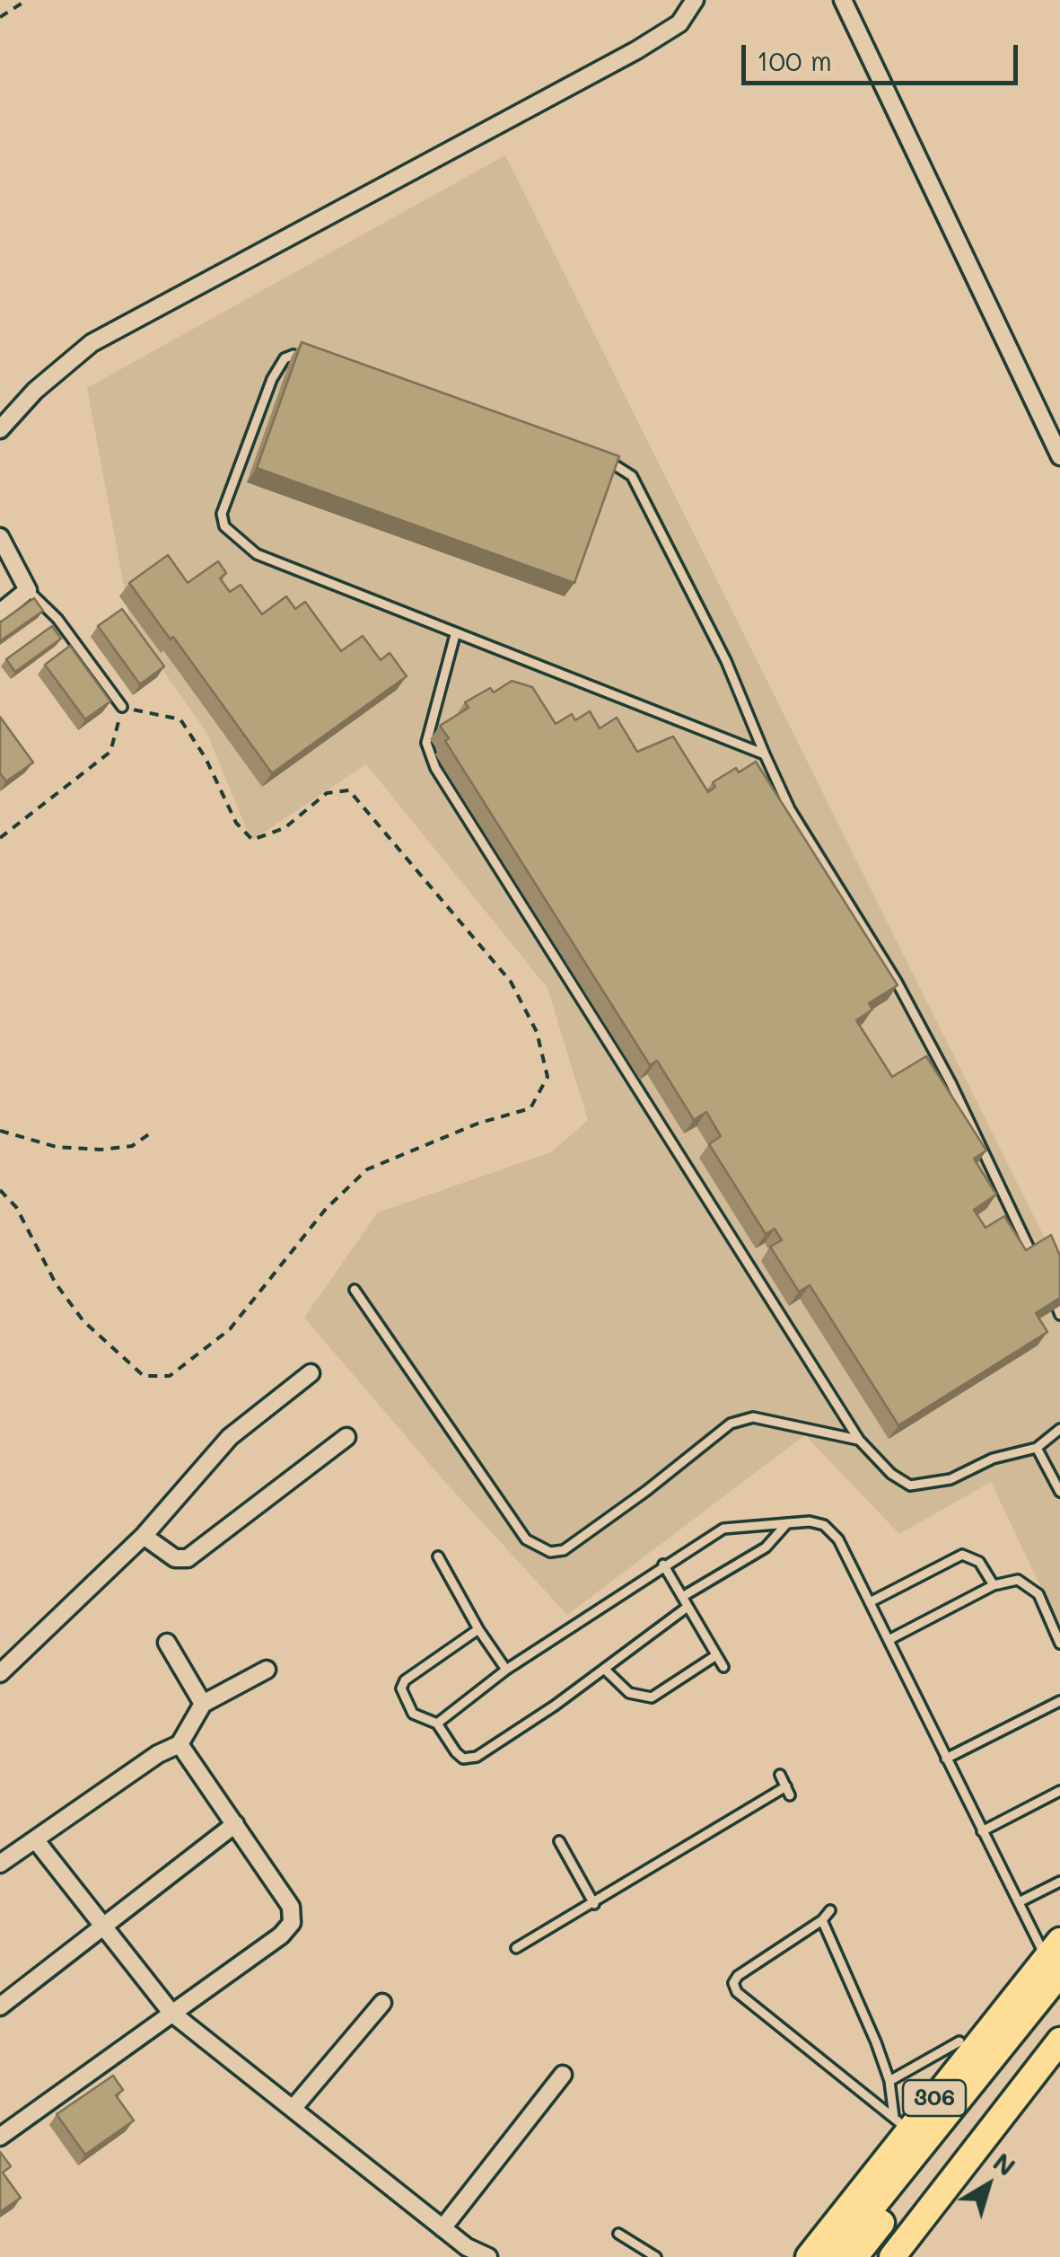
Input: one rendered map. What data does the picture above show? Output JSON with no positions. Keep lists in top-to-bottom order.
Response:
{
  "streets": {
    "main road": ["306"]
  },
  "scale_bar": "100 m",
  "north": "top right"
}
